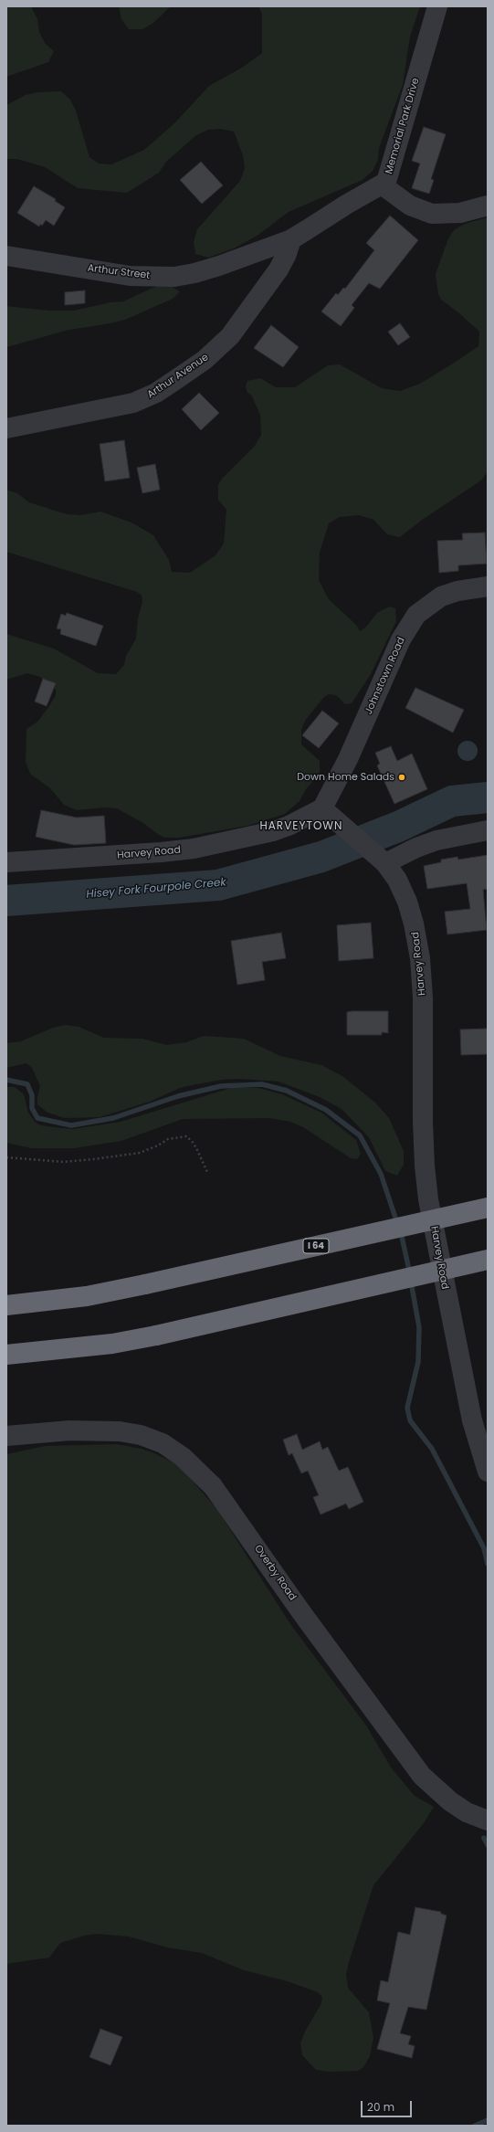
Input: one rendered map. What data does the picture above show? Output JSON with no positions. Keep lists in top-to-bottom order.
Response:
{
  "streets": {
    "highway": ["I 64"],
    "street": [
      "Memorial Park Drive",
      "Arthur Street",
      "Arthur Avenue",
      "Johnstown Road",
      "Harvey Road",
      "Overby Road"
    ]
  },
  "crossings": [
    ["Memorial Park Drive", "Arthur Street"],
    ["Memorial Park Drive", "Arthur Avenue"],
    ["Arthur Street", "Arthur Avenue"],
    ["Johnstown Road", "Harvey Road"]
  ],
  "districts": ["HARVEYTOWN"],
  "water": ["Hisey Fork Fourpole Creek"],
  "places": ["Down Home Salads"],
  "scale_bar": "20 m"
}
